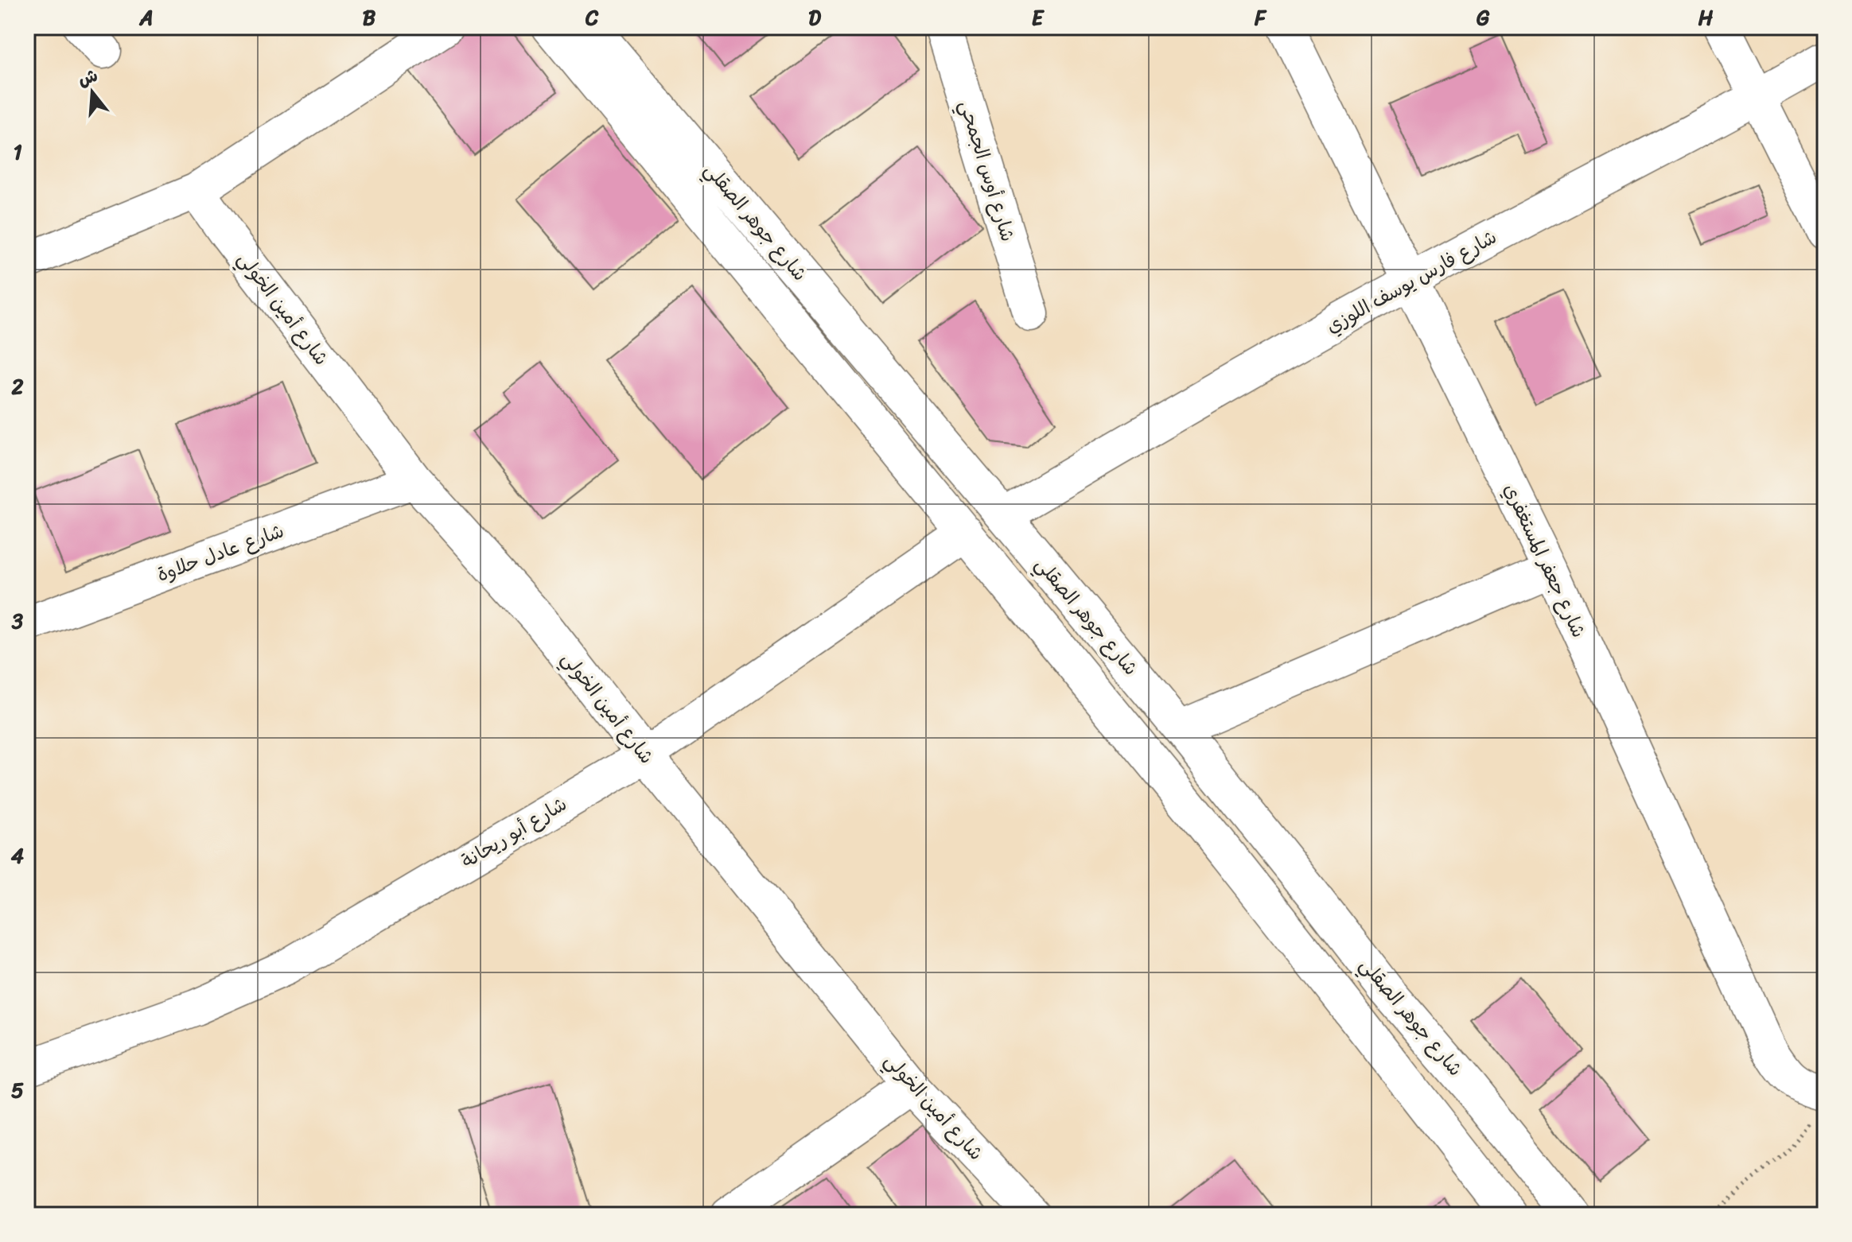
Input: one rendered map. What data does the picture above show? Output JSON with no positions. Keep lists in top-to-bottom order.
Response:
{
  "streets": {
    "street": [
      "شارع أوس الجمحي",
      "شارع جوهر الصقلي",
      "شارع فارس يوسف اللوزي",
      "شارع أمين الخولي",
      "شارع عادل حلاوة",
      "شارع جعفر المستغفري",
      "شارع أبو ريحانة"
    ]
  },
  "crossings": [
    ["شارع جوهر الصقلي", "شارع فارس يوسف اللوزي"],
    ["شارع جوهر الصقلي", "شارع أبو ريحانة"],
    ["شارع فارس يوسف اللوزي", "شارع جعفر المستغفري"],
    ["شارع أمين الخولي", "شارع عادل حلاوة"],
    ["شارع أمين الخولي", "شارع أبو ريحانة"]
  ],
  "north": "top",
  "grid": {
    "columns": [
      "A",
      "B",
      "C",
      "D",
      "E",
      "F",
      "G",
      "H"
    ],
    "rows": [
      "1",
      "2",
      "3",
      "4",
      "5"
    ]
  }
}
